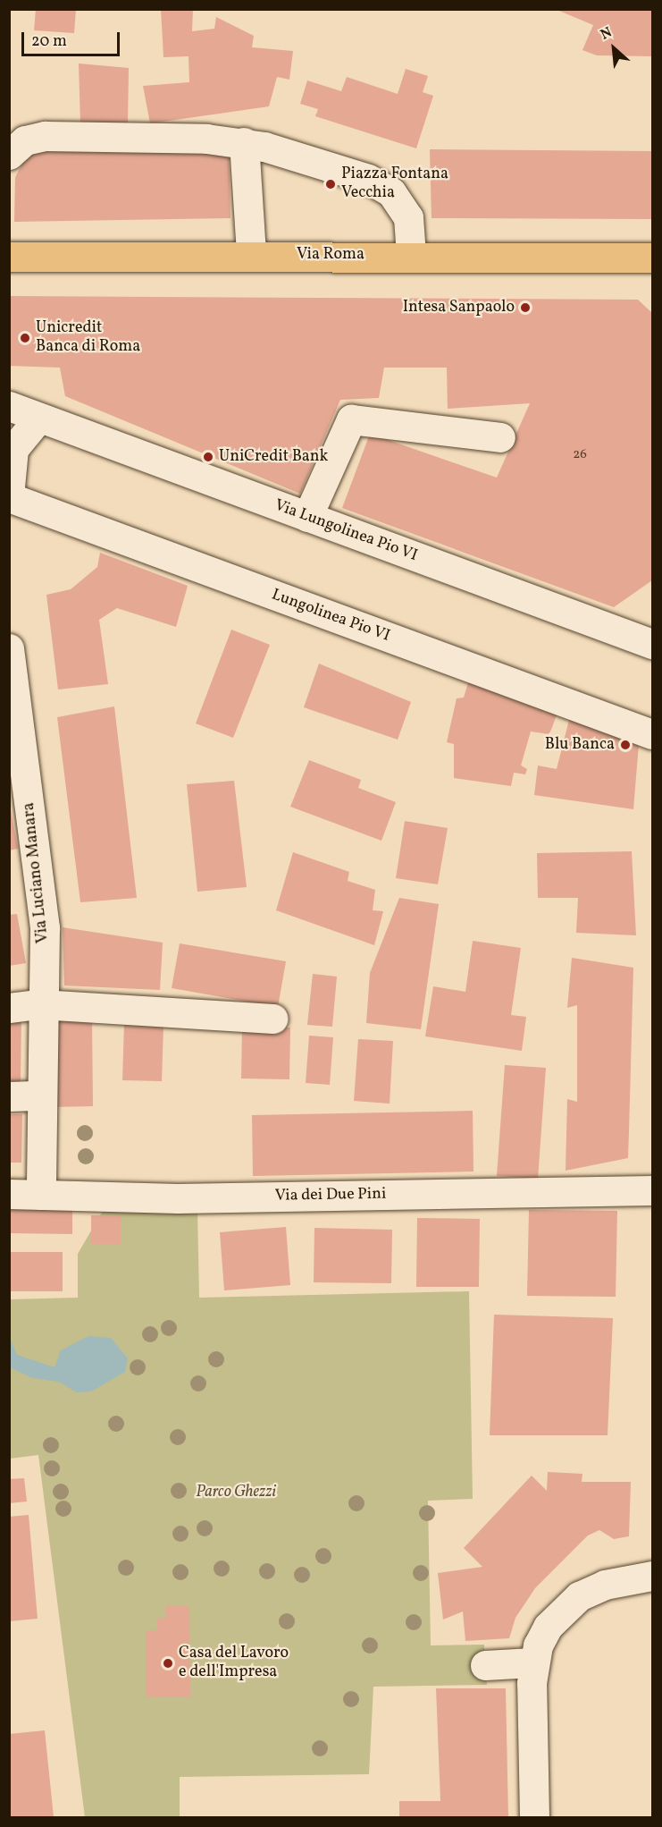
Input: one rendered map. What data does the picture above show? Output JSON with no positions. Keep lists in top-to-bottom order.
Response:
{
  "streets": {
    "main road": ["Via Roma"],
    "street": [
      "Via Lungolinea Pio VI",
      "Lungolinea Pio VI",
      "Via Luciano Manara",
      "Via dei Due Pini"
    ]
  },
  "crossings": [
    ["Via Luciano Manara", "Via dei Due Pini"]
  ],
  "parks": ["Parco Ghezzi"],
  "places": [
    "Piazza Fontana Vecchia",
    "Intesa Sanpaolo",
    "Unicredit Banca di Roma",
    "UniCredit Bank",
    "Blu Banca",
    "Casa del Lavoro e dell'Impresa"
  ],
  "house_numbers": ["26"],
  "scale_bar": "20 m",
  "north": "top left"
}
